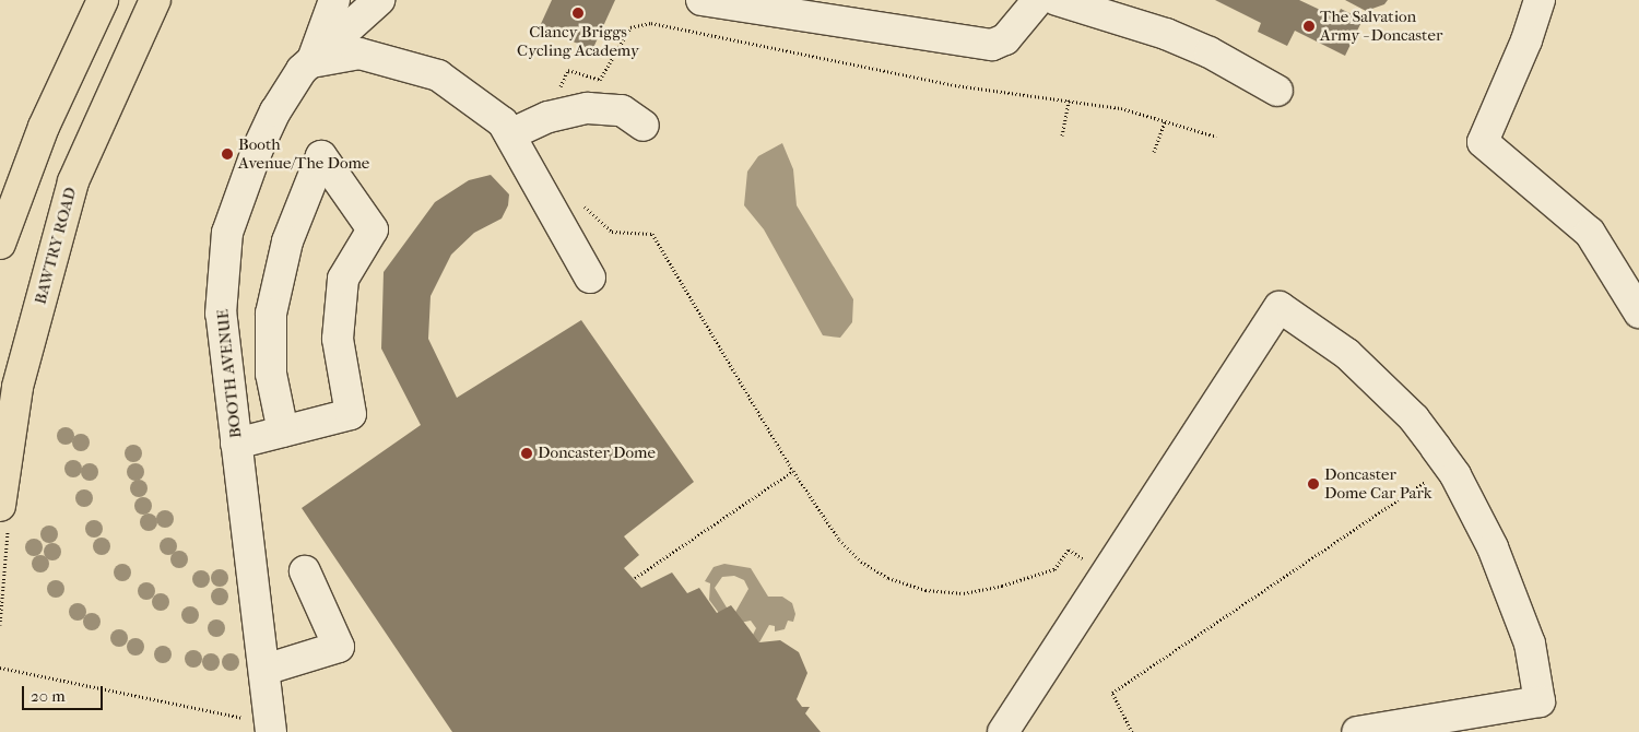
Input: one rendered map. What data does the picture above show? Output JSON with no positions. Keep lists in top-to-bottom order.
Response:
{
  "streets": {
    "highway": ["BAWTRY ROAD"],
    "street": ["BOOTH AVENUE"]
  },
  "places": [
    "Clancy Briggs Cycling Academy",
    "The Salvation Army - Doncaster",
    "Booth Avenue/The Dome",
    "Doncaster Dome",
    "Doncaster Dome Car Park"
  ],
  "scale_bar": "20 m"
}
